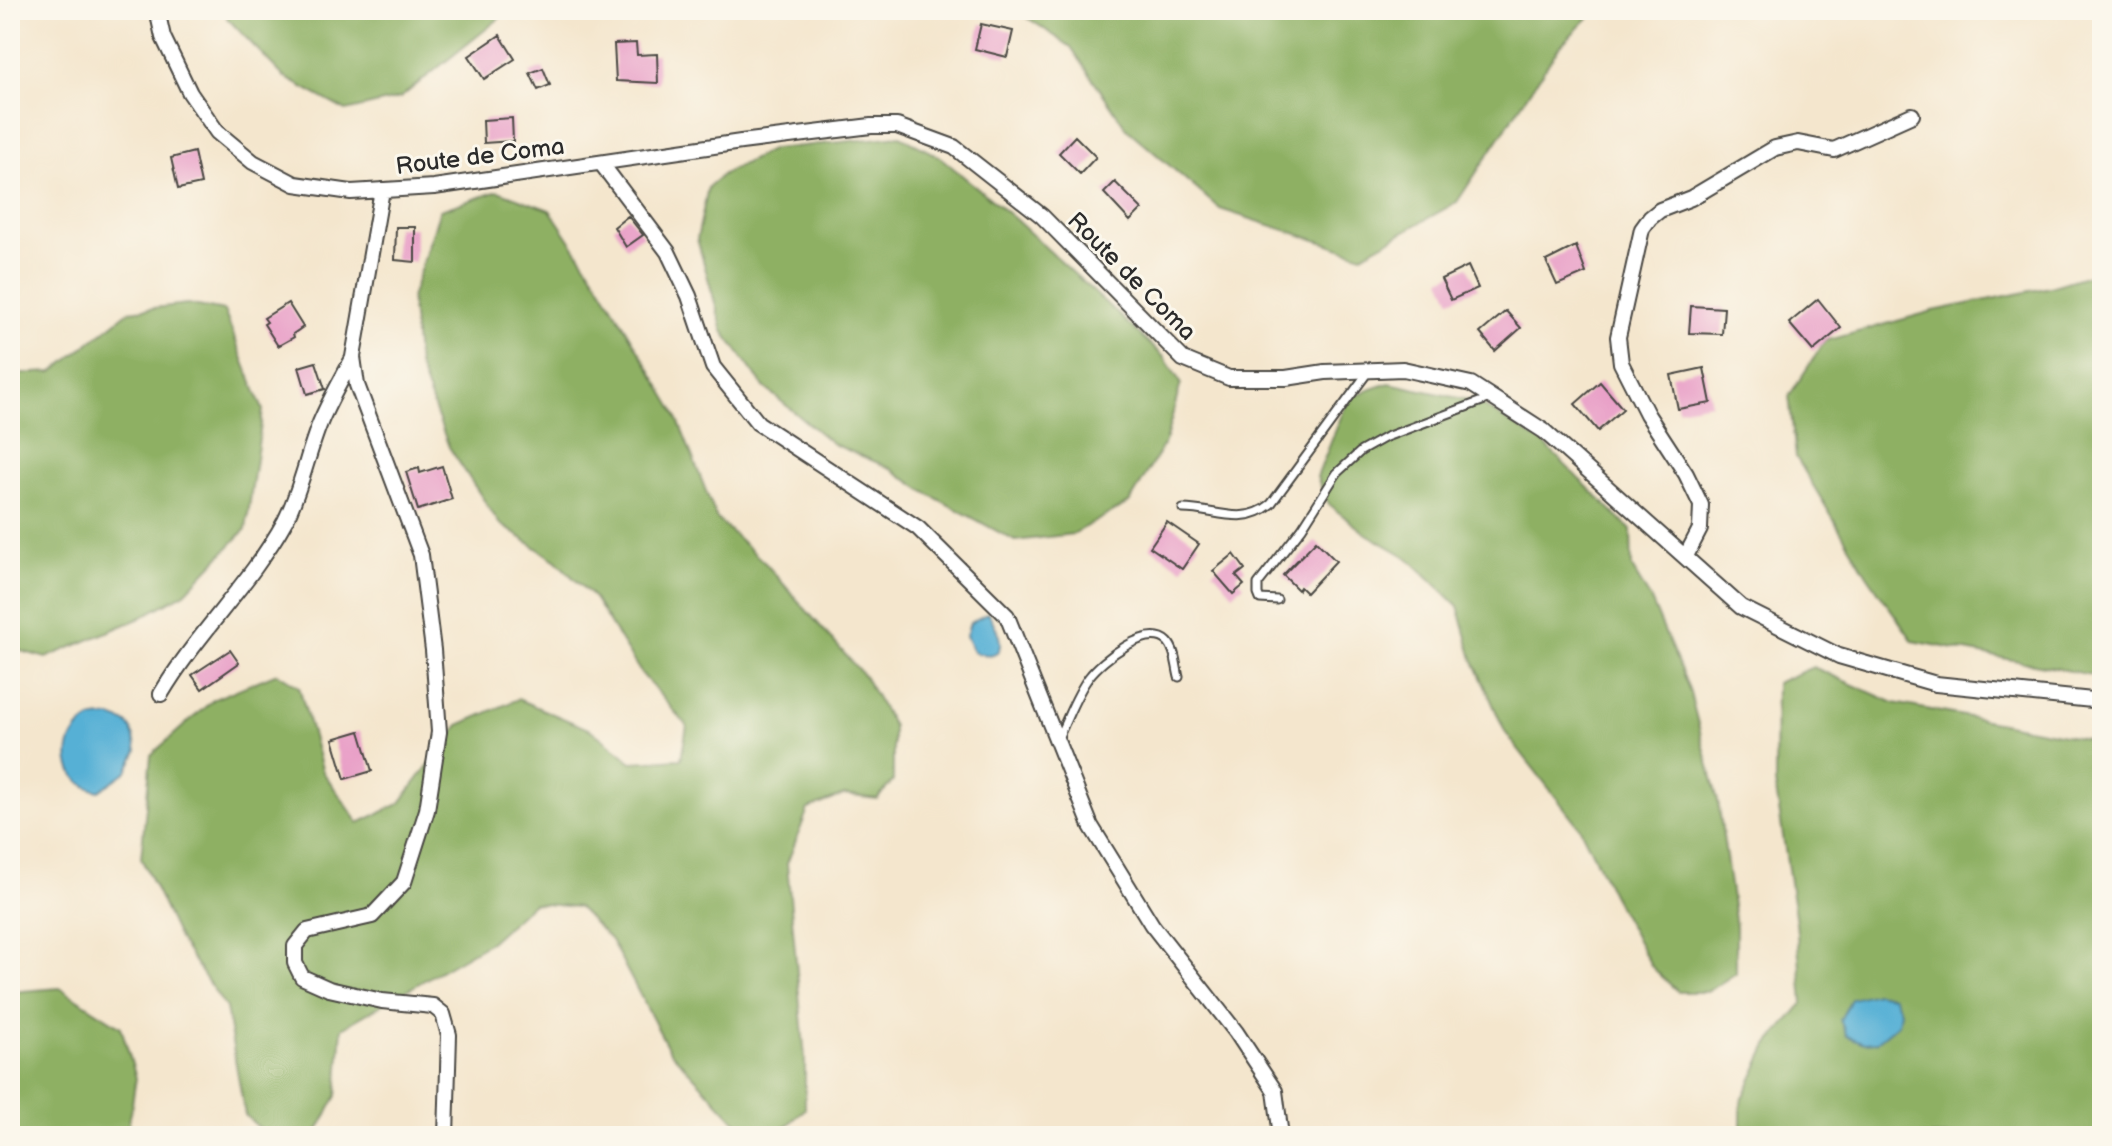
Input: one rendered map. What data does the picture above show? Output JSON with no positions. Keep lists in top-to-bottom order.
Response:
{
  "streets": {
    "street": ["Route de Coma"]
  }
}
